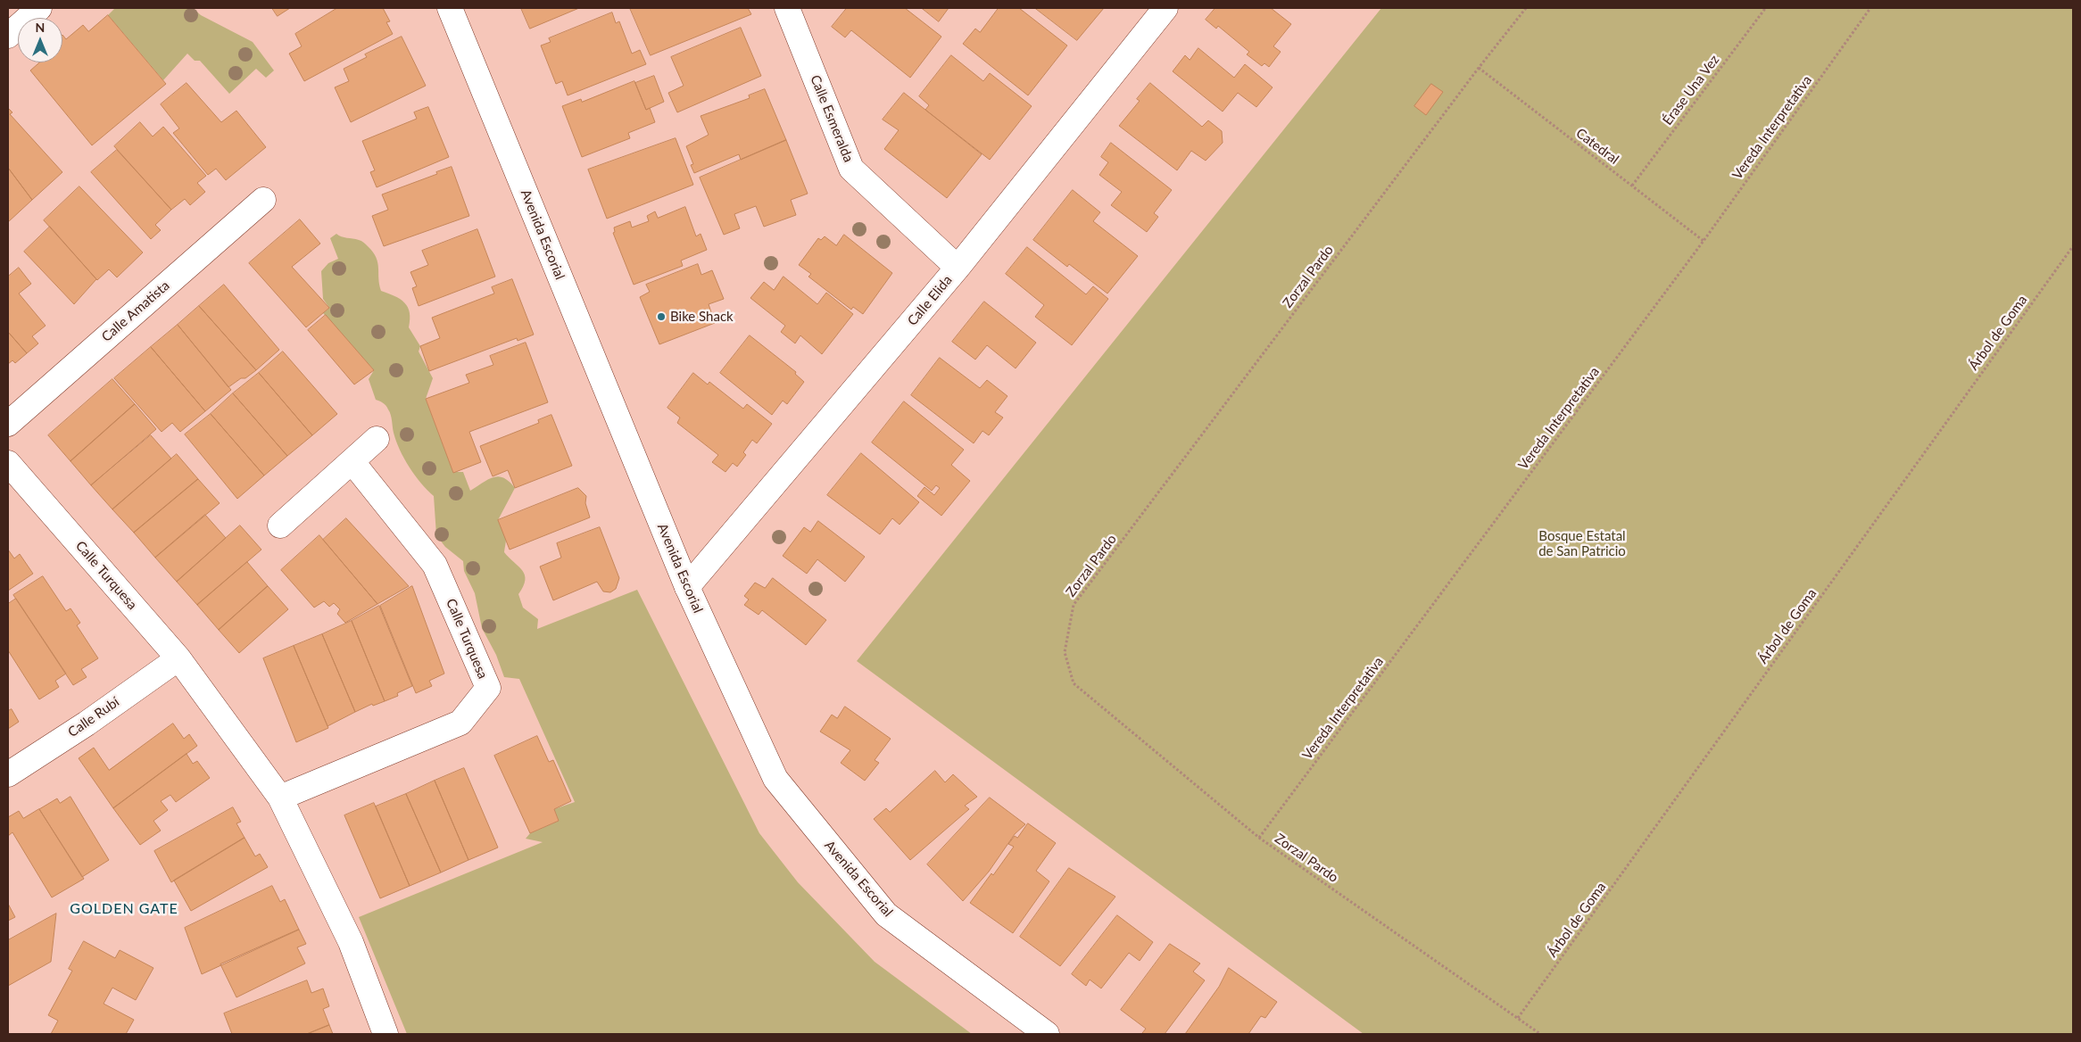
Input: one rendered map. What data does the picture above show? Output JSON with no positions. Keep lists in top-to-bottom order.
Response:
{
  "streets": {
    "street": [
      "Calle Esmeralda",
      "Avenida Escorial",
      "Calle Elida",
      "Calle Amatista",
      "Calle Turquesa",
      "Calle Rubí"
    ],
    "path": [
      "Érase Una Vez",
      "Vereda Interpretativa",
      "Catedral",
      "Zorzal Pardo",
      "Árbol de Goma"
    ]
  },
  "crossings": [
    ["Érase Una Vez", "Catedral"],
    ["Calle Esmeralda", "Calle Elida"],
    ["Vereda Interpretativa", "Catedral"],
    ["Vereda Interpretativa", "Zorzal Pardo"],
    ["Catedral", "Zorzal Pardo"],
    ["Avenida Escorial", "Calle Elida"],
    ["Zorzal Pardo", "Árbol de Goma"],
    ["Calle Turquesa", "Calle Rubí"]
  ],
  "districts": ["GOLDEN GATE"],
  "parks": ["Bosque Estatal de San Patricio"],
  "places": ["Bike Shack"],
  "north": "top"
}
